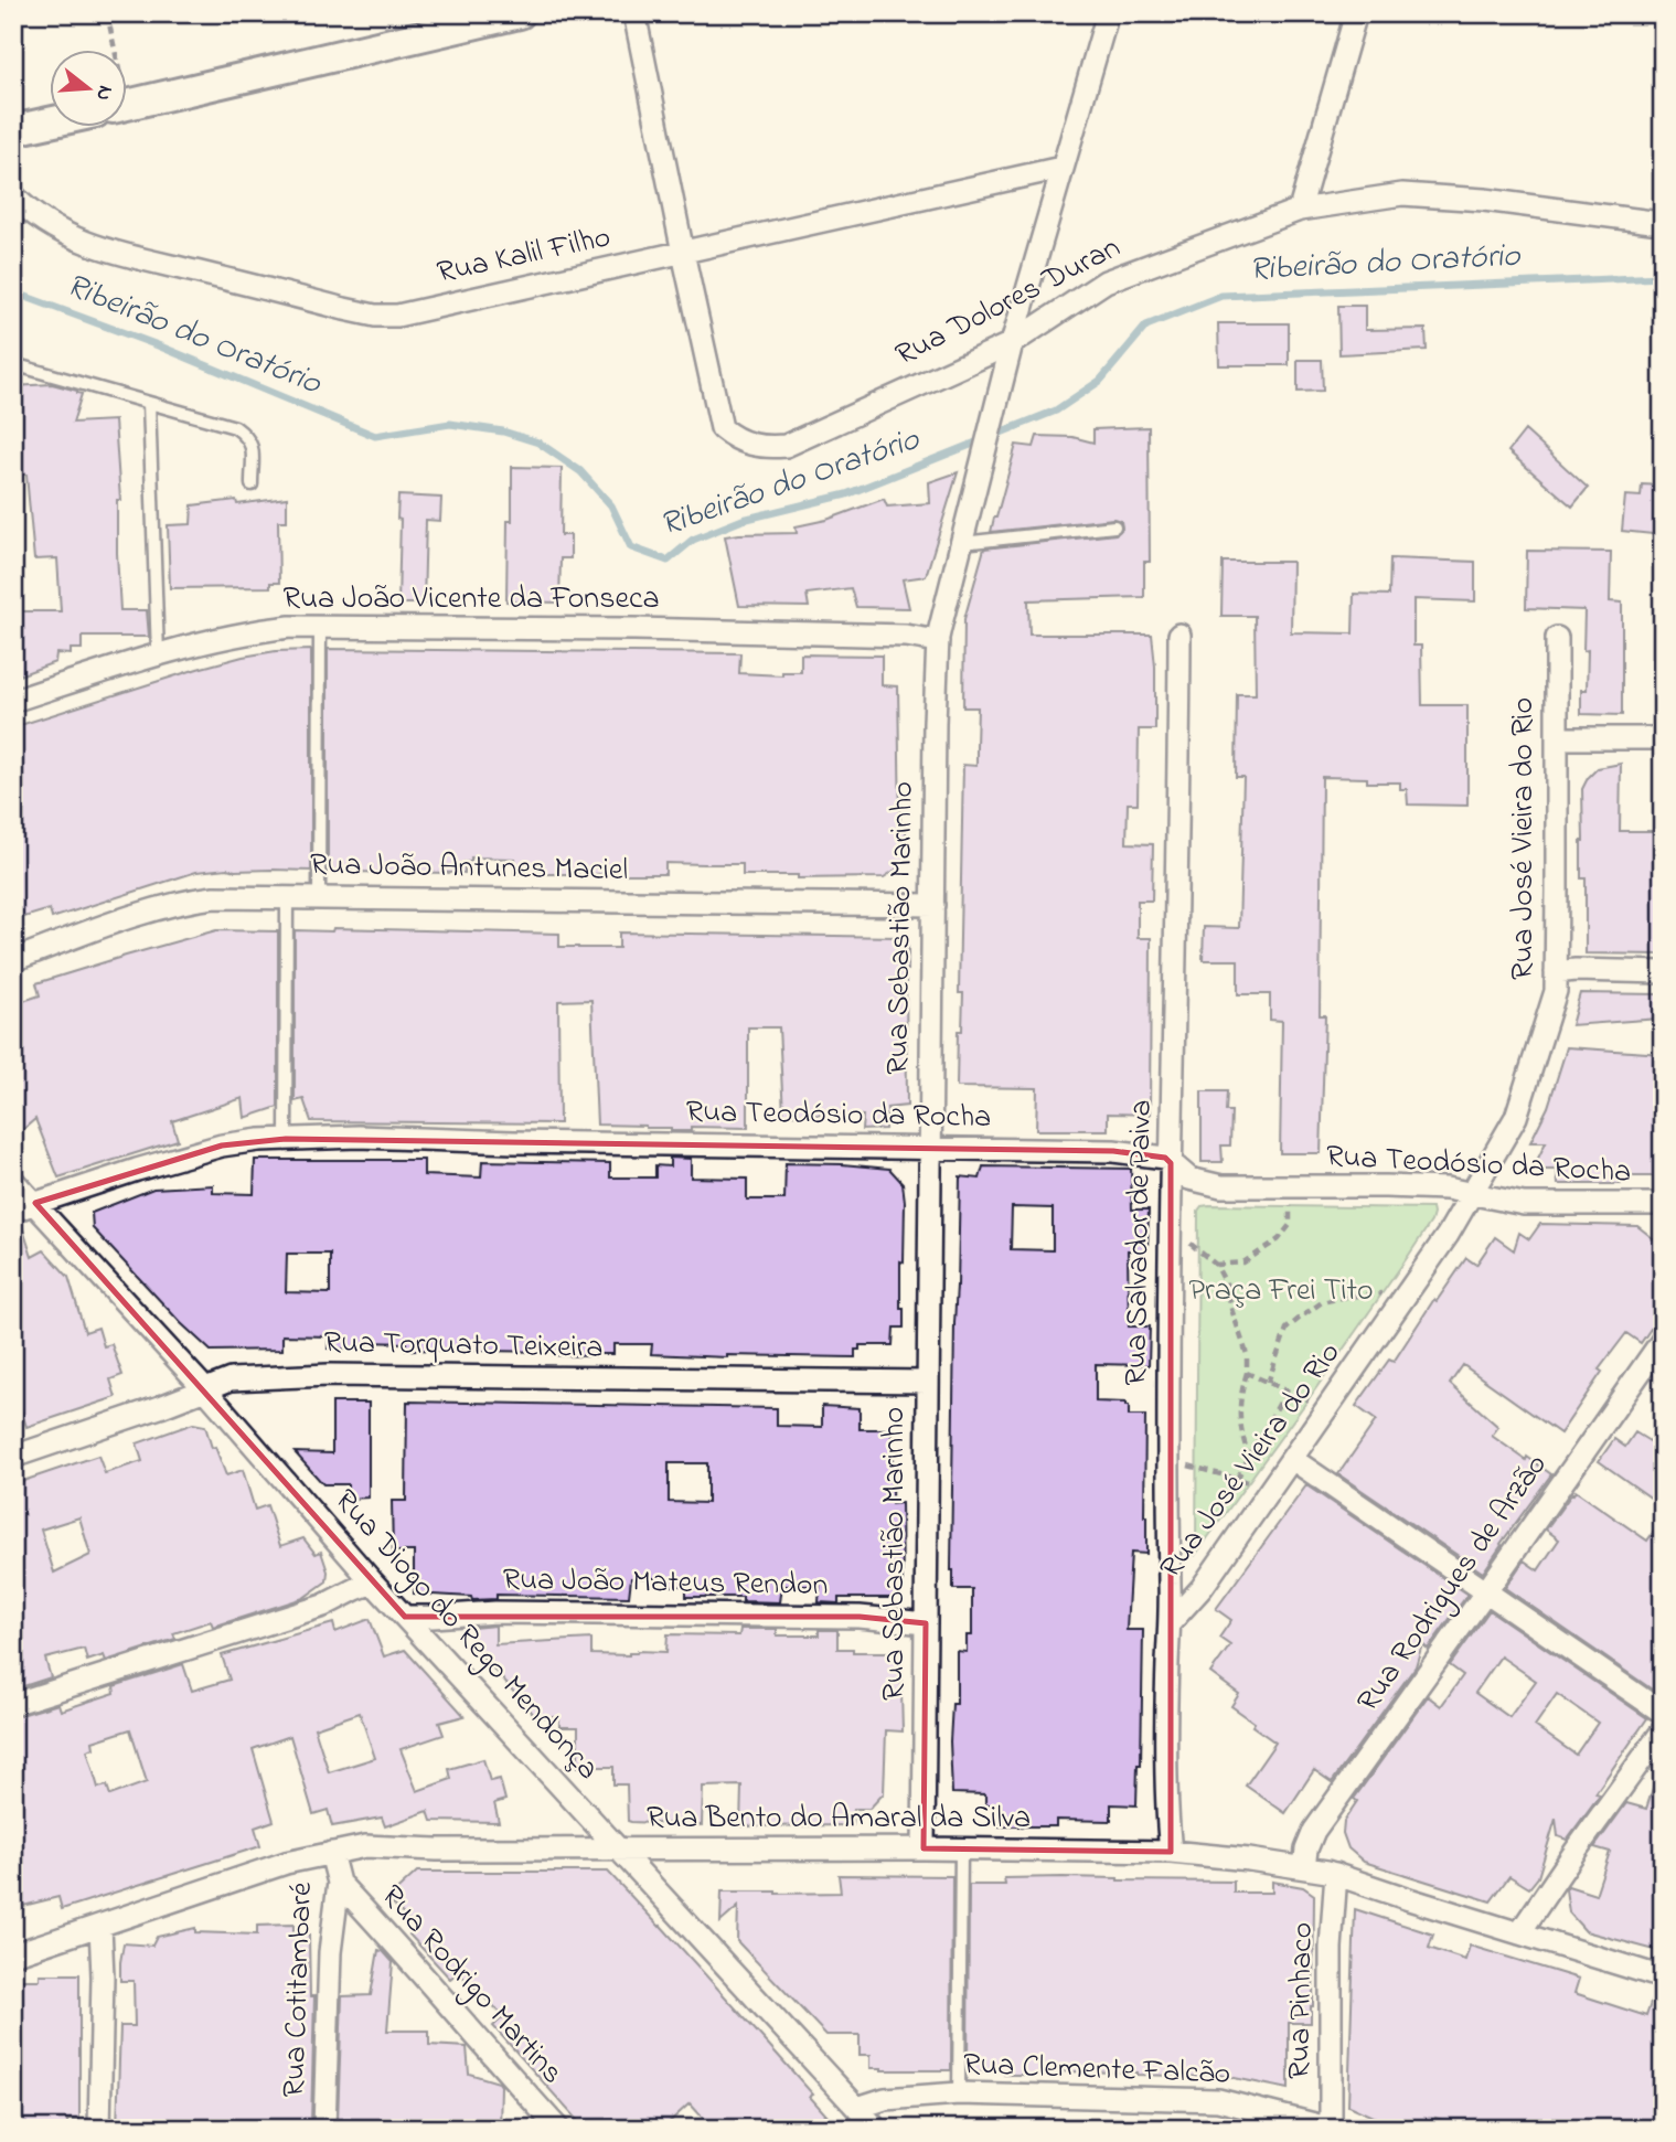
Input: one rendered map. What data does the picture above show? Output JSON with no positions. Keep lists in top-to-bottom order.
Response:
{
  "streets": {
    "street": [
      "Rua Kalil Filho",
      "Rua Dolores Duran",
      "Rua João Vicente da Fonseca",
      "Rua José Vieira do Rio",
      "Rua João Antunes Maciel",
      "Rua Sebastião Marinho",
      "Rua Teodósio da Rocha",
      "Rua Salvador de Paiva",
      "Rua Torquato Teixeira",
      "Rua João Mateus Rendon",
      "Rua Rodrigues de Arzão",
      "Rua Diogo do Rego Mendonça",
      "Rua Bento do Amaral da Silva",
      "Rua Rodrigo Martins",
      "Rua Cotitambaré",
      "Rua Pinhaco",
      "Rua Clemente Falcão"
    ]
  },
  "crossings": [
    ["Rua Kalil Filho", "Rua Dolores Duran"],
    ["Rua Kalil Filho", "Rua Sebastião Marinho"],
    ["Rua Dolores Duran", "Rua Sebastião Marinho"],
    ["Rua João Vicente da Fonseca", "Rua Sebastião Marinho"],
    ["Rua José Vieira do Rio", "Rua Teodósio da Rocha"],
    ["Rua José Vieira do Rio", "Rua Salvador de Paiva"],
    ["Rua João Antunes Maciel", "Rua Sebastião Marinho"],
    ["Rua Sebastião Marinho", "Rua Teodósio da Rocha"],
    ["Rua Sebastião Marinho", "Rua Torquato Teixeira"],
    ["Rua Sebastião Marinho", "Rua João Mateus Rendon"],
    ["Rua Sebastião Marinho", "Rua Bento do Amaral da Silva"],
    ["Rua Teodósio da Rocha", "Rua Salvador de Paiva"],
    ["Rua Teodósio da Rocha", "Rua Diogo do Rego Mendonça"],
    ["Rua Salvador de Paiva", "Rua Bento do Amaral da Silva"],
    ["Rua Torquato Teixeira", "Rua Diogo do Rego Mendonça"],
    ["Rua João Mateus Rendon", "Rua Diogo do Rego Mendonça"],
    ["Rua Rodrigues de Arzão", "Rua Bento do Amaral da Silva"],
    ["Rua Diogo do Rego Mendonça", "Rua Bento do Amaral da Silva"],
    ["Rua Diogo do Rego Mendonça", "Rua Clemente Falcão"],
    ["Rua Bento do Amaral da Silva", "Rua Cotitambaré"],
    ["Rua Bento do Amaral da Silva", "Rua Pinhaco"],
    ["Rua Rodrigo Martins", "Rua Cotitambaré"],
    ["Rua Pinhaco", "Rua Clemente Falcão"]
  ],
  "water": ["Ribeirão do Oratório"],
  "parks": ["Praça Frei Tito"],
  "north": "right"
}
